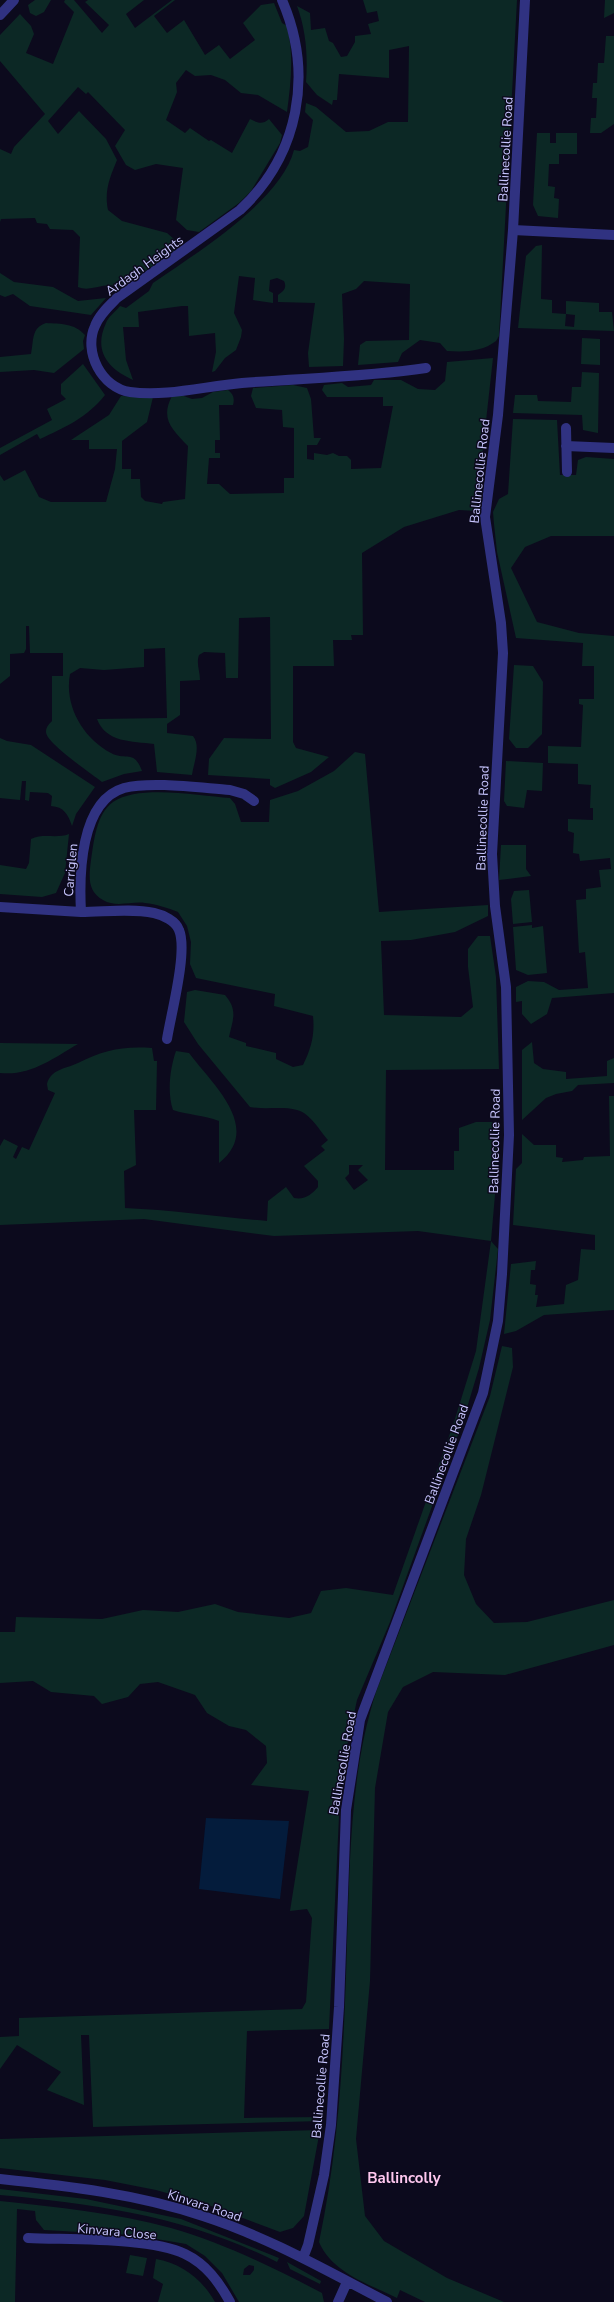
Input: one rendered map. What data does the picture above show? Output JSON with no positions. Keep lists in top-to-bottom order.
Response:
{
  "streets": {
    "street": [
      "Ballinecollie Road",
      "Ardagh Heights",
      "Carriglen",
      "Kinvara Road",
      "Kinvara Close"
    ]
  },
  "crossings": [
    ["Ballinecollie Road", "Kinvara Road"]
  ],
  "districts": ["Ballincolly"]
}
